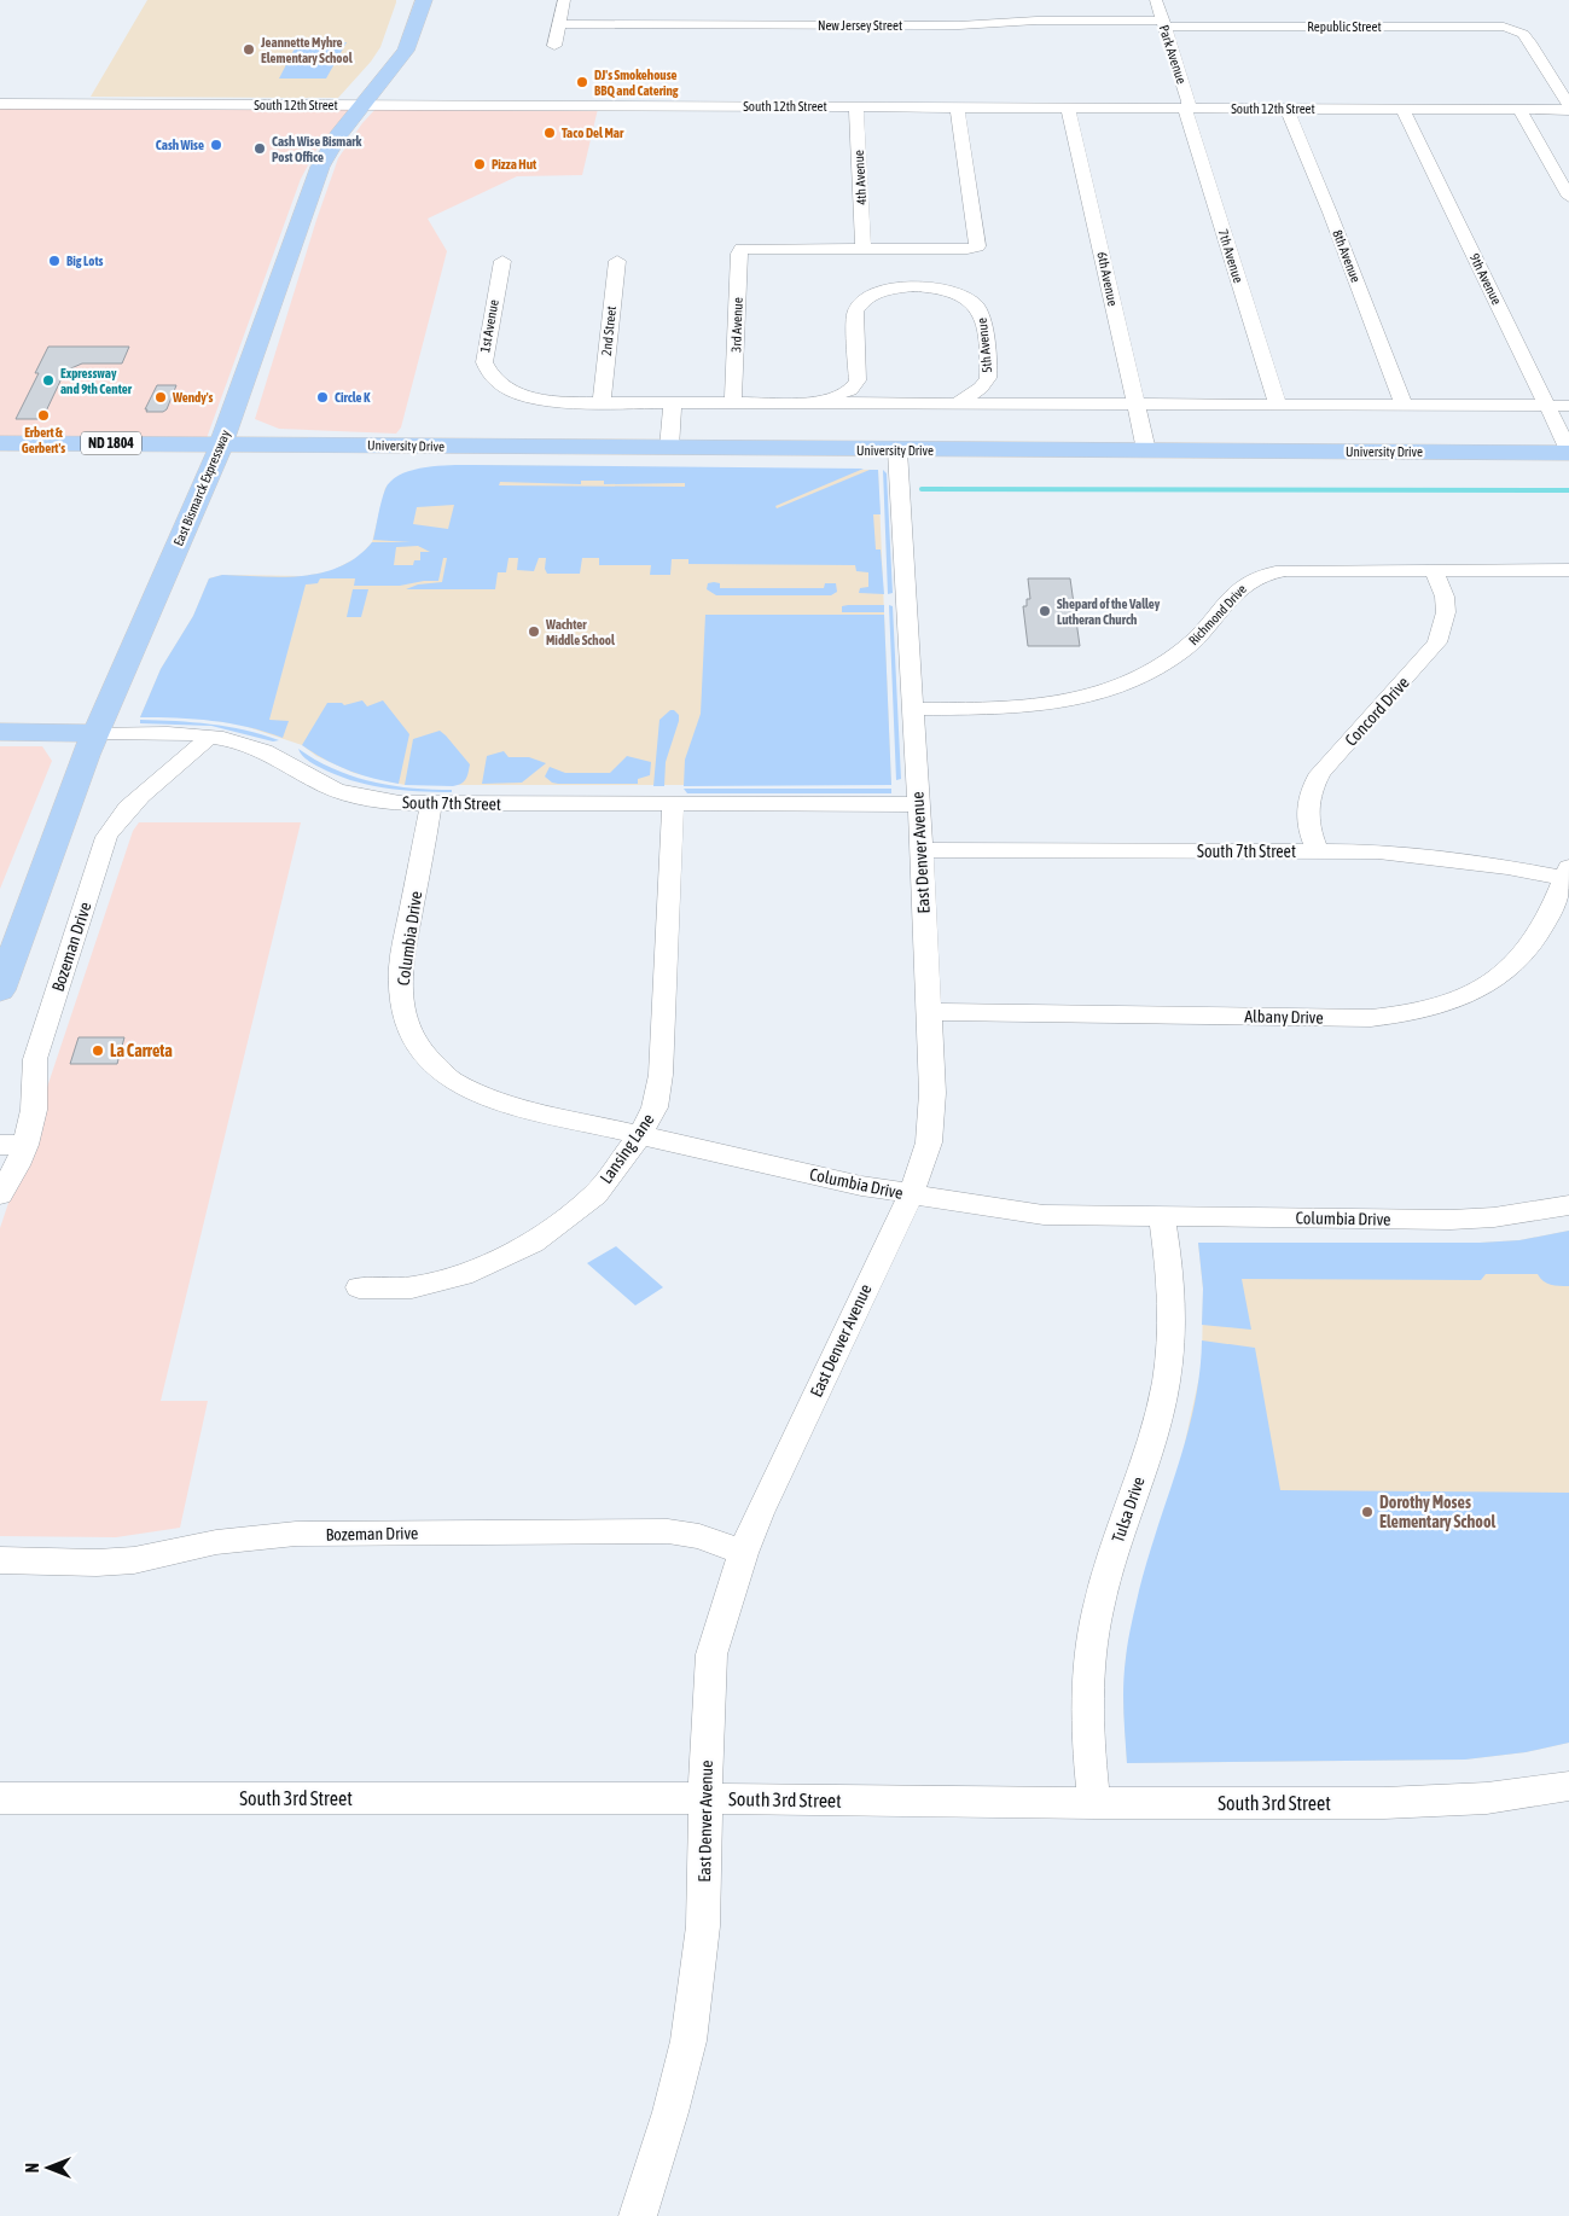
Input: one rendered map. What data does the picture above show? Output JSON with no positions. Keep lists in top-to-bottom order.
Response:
{
  "streets": {
    "main road": [
      "ND 1804",
      "University Drive",
      "East Bismarck Expressway",
      "South 7th Street"
    ],
    "street": [
      "New Jersey Street",
      "Republic Street",
      "Park Avenue",
      "South 12th Street",
      "4th Avenue",
      "7th Avenue",
      "8th Avenue",
      "6th Avenue",
      "9th Avenue",
      "3rd Avenue",
      "1st Avenue",
      "2nd Street",
      "5th Avenue",
      "Richmond Drive",
      "Concord Drive",
      "East Denver Avenue",
      "Columbia Drive",
      "Bozeman Drive",
      "Albany Drive",
      "Lansing Lane",
      "Tulsa Drive",
      "South 3rd Street"
    ]
  },
  "crossings": [
    ["New Jersey Street", "Republic Street"],
    ["New Jersey Street", "Park Avenue"],
    ["Republic Street", "Park Avenue"],
    ["Republic Street", "South 12th Street"],
    ["Park Avenue", "South 12th Street"],
    ["Park Avenue", "7th Avenue"],
    ["South 12th Street", "4th Avenue"],
    ["South 12th Street", "7th Avenue"],
    ["South 12th Street", "8th Avenue"],
    ["South 12th Street", "6th Avenue"],
    ["South 12th Street", "9th Avenue"],
    ["South 12th Street", "East Bismarck Expressway"],
    ["4th Avenue", "3rd Avenue"],
    ["6th Avenue", "University Drive"],
    ["9th Avenue", "University Drive"],
    ["1st Avenue", "2nd Street"],
    ["ND 1804", "University Drive"],
    ["ND 1804", "East Bismarck Expressway"],
    ["University Drive", "East Bismarck Expressway"],
    ["University Drive", "East Denver Avenue"],
    ["East Bismarck Expressway", "South 7th Street"],
    ["Richmond Drive", "Concord Drive"],
    ["Richmond Drive", "East Denver Avenue"],
    ["Concord Drive", "South 7th Street"],
    ["South 7th Street", "East Denver Avenue"],
    ["South 7th Street", "Columbia Drive"],
    ["South 7th Street", "Bozeman Drive"],
    ["South 7th Street", "Albany Drive"],
    ["South 7th Street", "Lansing Lane"],
    ["East Denver Avenue", "Columbia Drive"],
    ["East Denver Avenue", "Bozeman Drive"],
    ["East Denver Avenue", "Albany Drive"],
    ["East Denver Avenue", "South 3rd Street"],
    ["Columbia Drive", "Lansing Lane"],
    ["Columbia Drive", "Tulsa Drive"],
    ["Tulsa Drive", "South 3rd Street"]
  ],
  "places": [
    "Jeannette Myhre Elementary School",
    "DJ's Smokehouse BBQ and Catering",
    "Taco Del Mar",
    "Cash Wise",
    "Cash Wise Bismark Post Office",
    "Pizza Hut",
    "Big Lots",
    "Expressway and 9th Center",
    "Wendy's",
    "Circle K",
    "Erbert & Gerbert's",
    "Shepard of the Valley Lutheran Church",
    "Wachter Middle School",
    "La Carreta",
    "Dorothy Moses Elementary School"
  ],
  "north": "left"
}
